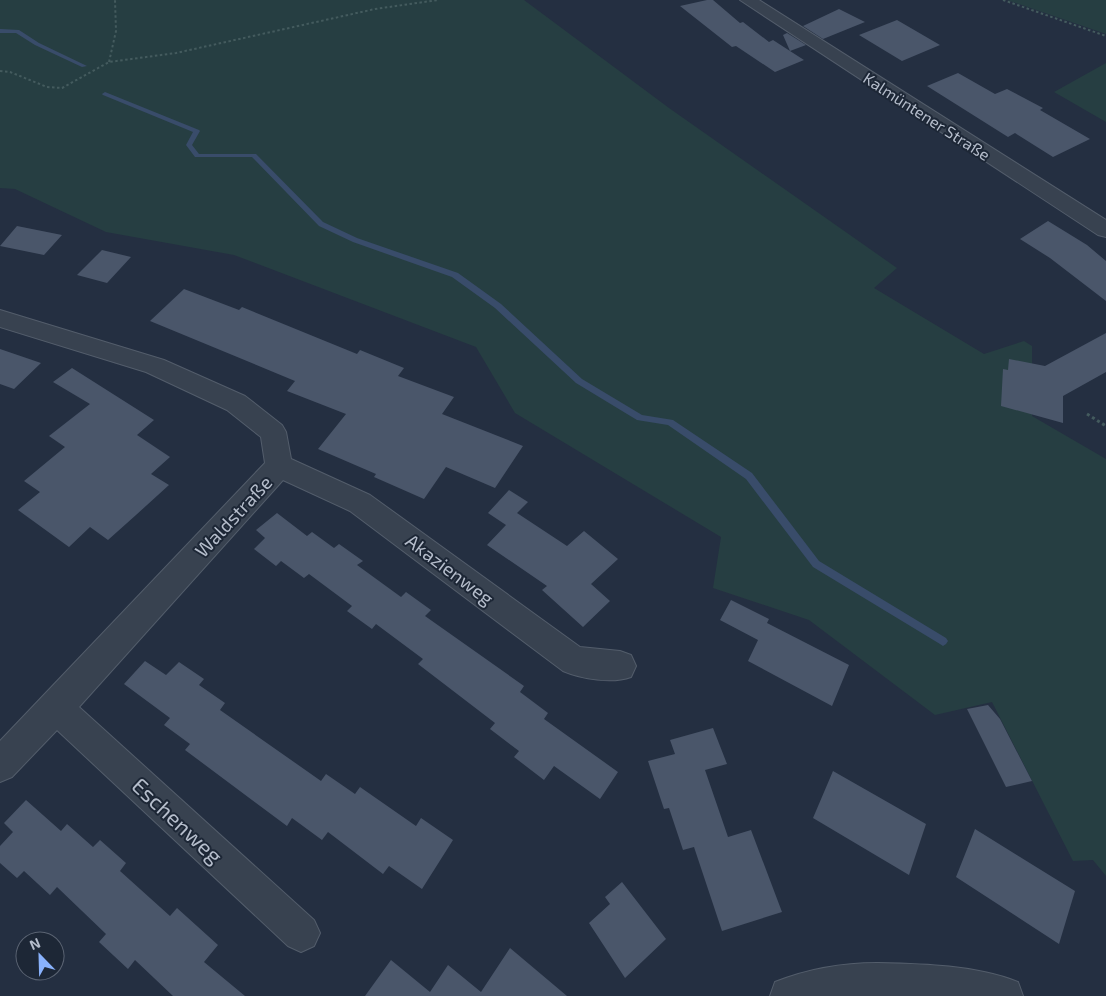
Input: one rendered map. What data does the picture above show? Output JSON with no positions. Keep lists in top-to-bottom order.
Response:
{
  "streets": {
    "street": [
      "Kalmüntener Straße",
      "Waldstraße",
      "Akazienweg",
      "Eschenweg"
    ]
  },
  "crossings": [
    ["Waldstraße", "Akazienweg"],
    ["Waldstraße", "Eschenweg"]
  ],
  "north": "top left"
}
